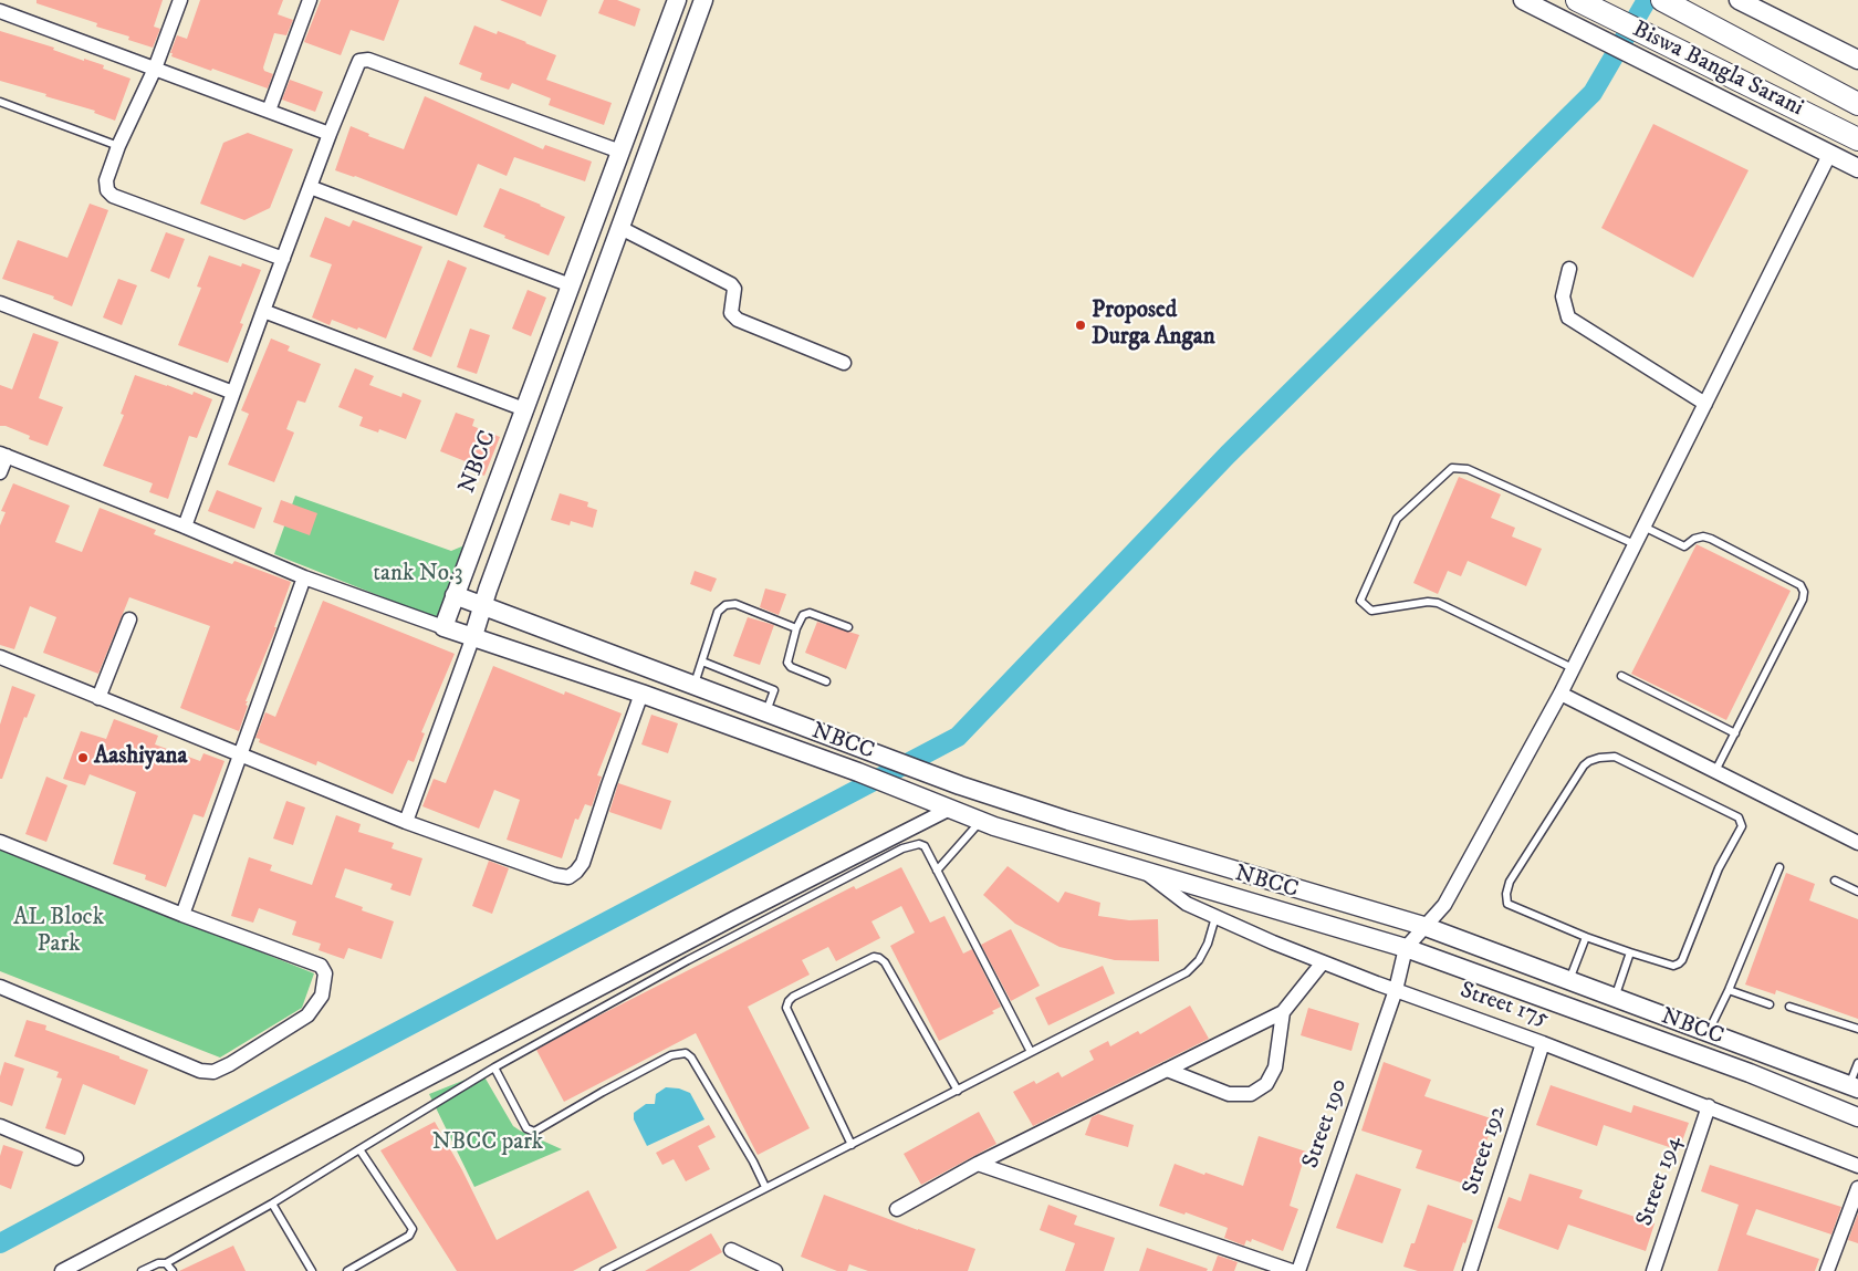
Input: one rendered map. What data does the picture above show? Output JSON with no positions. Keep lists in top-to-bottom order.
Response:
{
  "streets": {
    "main road": ["Biswa Bangla Sarani"],
    "street": [
      "NBCC",
      "Street 175",
      "Street 190",
      "Street 192",
      "Street 194"
    ]
  },
  "crossings": [
    ["NBCC", "Street 175"],
    ["NBCC", "Street 190"],
    ["Street 175", "Street 190"],
    ["Street 175", "Street 192"],
    ["Street 175", "Street 194"]
  ],
  "parks": ["tank No.3", "AL Block Park", "NBCC park"],
  "places": ["Proposed Durga Angan", "Aashiyana"]
}
